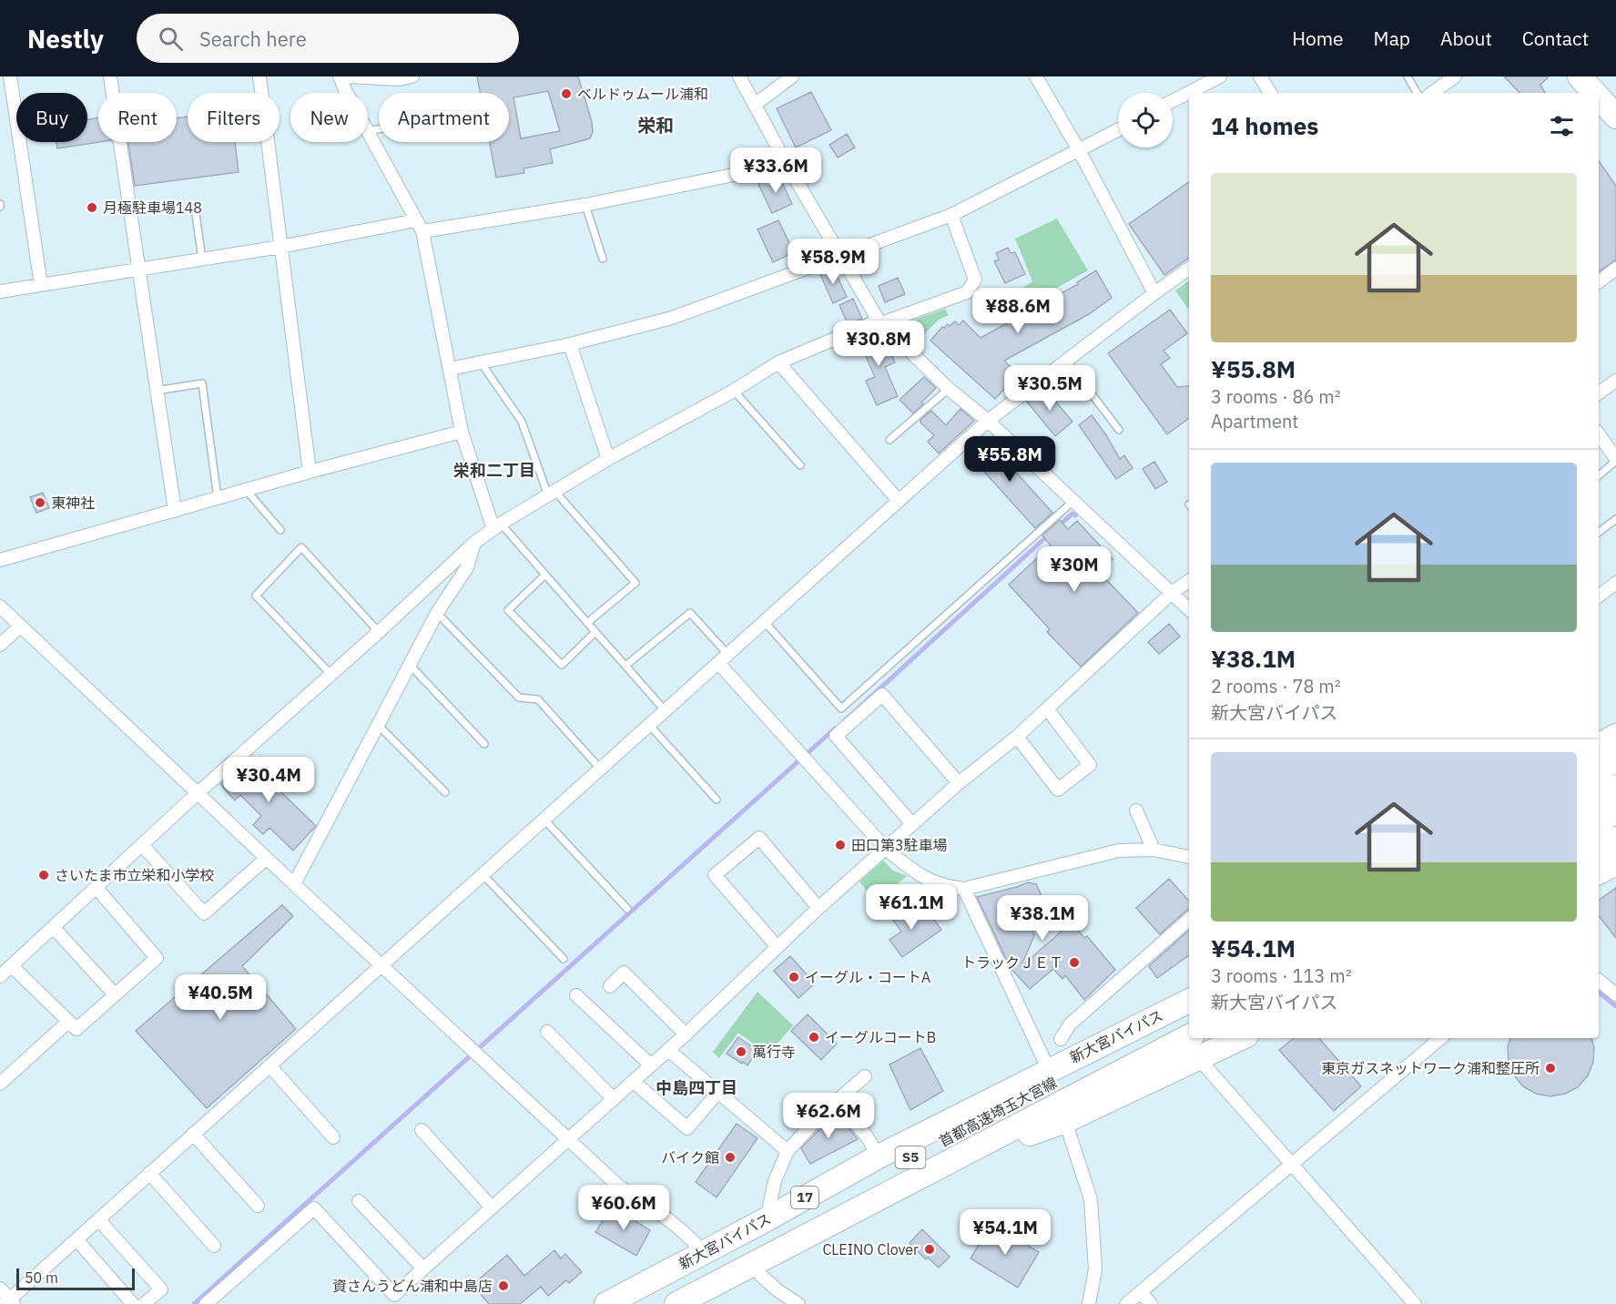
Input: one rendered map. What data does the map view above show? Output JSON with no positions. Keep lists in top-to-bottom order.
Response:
{
  "streets": {
    "highway": [
      "新大宮バイパス",
      "首都高速埼玉大宮線",
      "S5",
      "17"
    ]
  },
  "crossings": [
    ["新大宮バイパス", "17"]
  ],
  "districts": ["栄和", "栄和二丁目", "中島四丁目"],
  "places": [
    "ベルドゥムール浦和",
    "月極駐車場148",
    "東神社",
    "田口第3駐車場",
    "さいたま市立栄和小学校",
    "トラックＪＥＴ",
    "イーグル・コートA",
    "イーグルコートB",
    "萬行寺",
    "東京ガスネットワーク浦和整圧所",
    "バイク館",
    "CLEINO Clover",
    "資さんうどん浦和中島店"
  ],
  "scale_bar": "50 m",
  "page": {
    "header": "Nestly",
    "search": "Search here",
    "nav": [
      "Home",
      "Map",
      "About",
      "Contact"
    ],
    "chip": [
      "Buy",
      "Rent",
      "Filters",
      "New",
      "Apartment"
    ],
    "heading": "14 homes",
    "price": [
      "¥33.6M",
      "¥58.9M",
      "¥88.6M",
      "¥30.8M",
      "¥30.5M",
      "¥55.8M",
      "¥30M",
      "¥30.4M",
      "¥61.1M",
      "¥38.1M",
      "¥40.5M",
      "¥62.6M",
      "¥60.6M",
      "¥54.1M"
    ],
    "list": [
      {
        "name": "¥55.8M",
        "note": "3 rooms · 86 m² · Apartment"
      },
      {
        "name": "¥38.1M",
        "note": "2 rooms · 78 m² · 新大宮バイパス"
      },
      {
        "name": "¥54.1M",
        "note": "3 rooms · 113 m² · 新大宮バイパス"
      }
    ],
    "scale": "50 m"
  }
}
